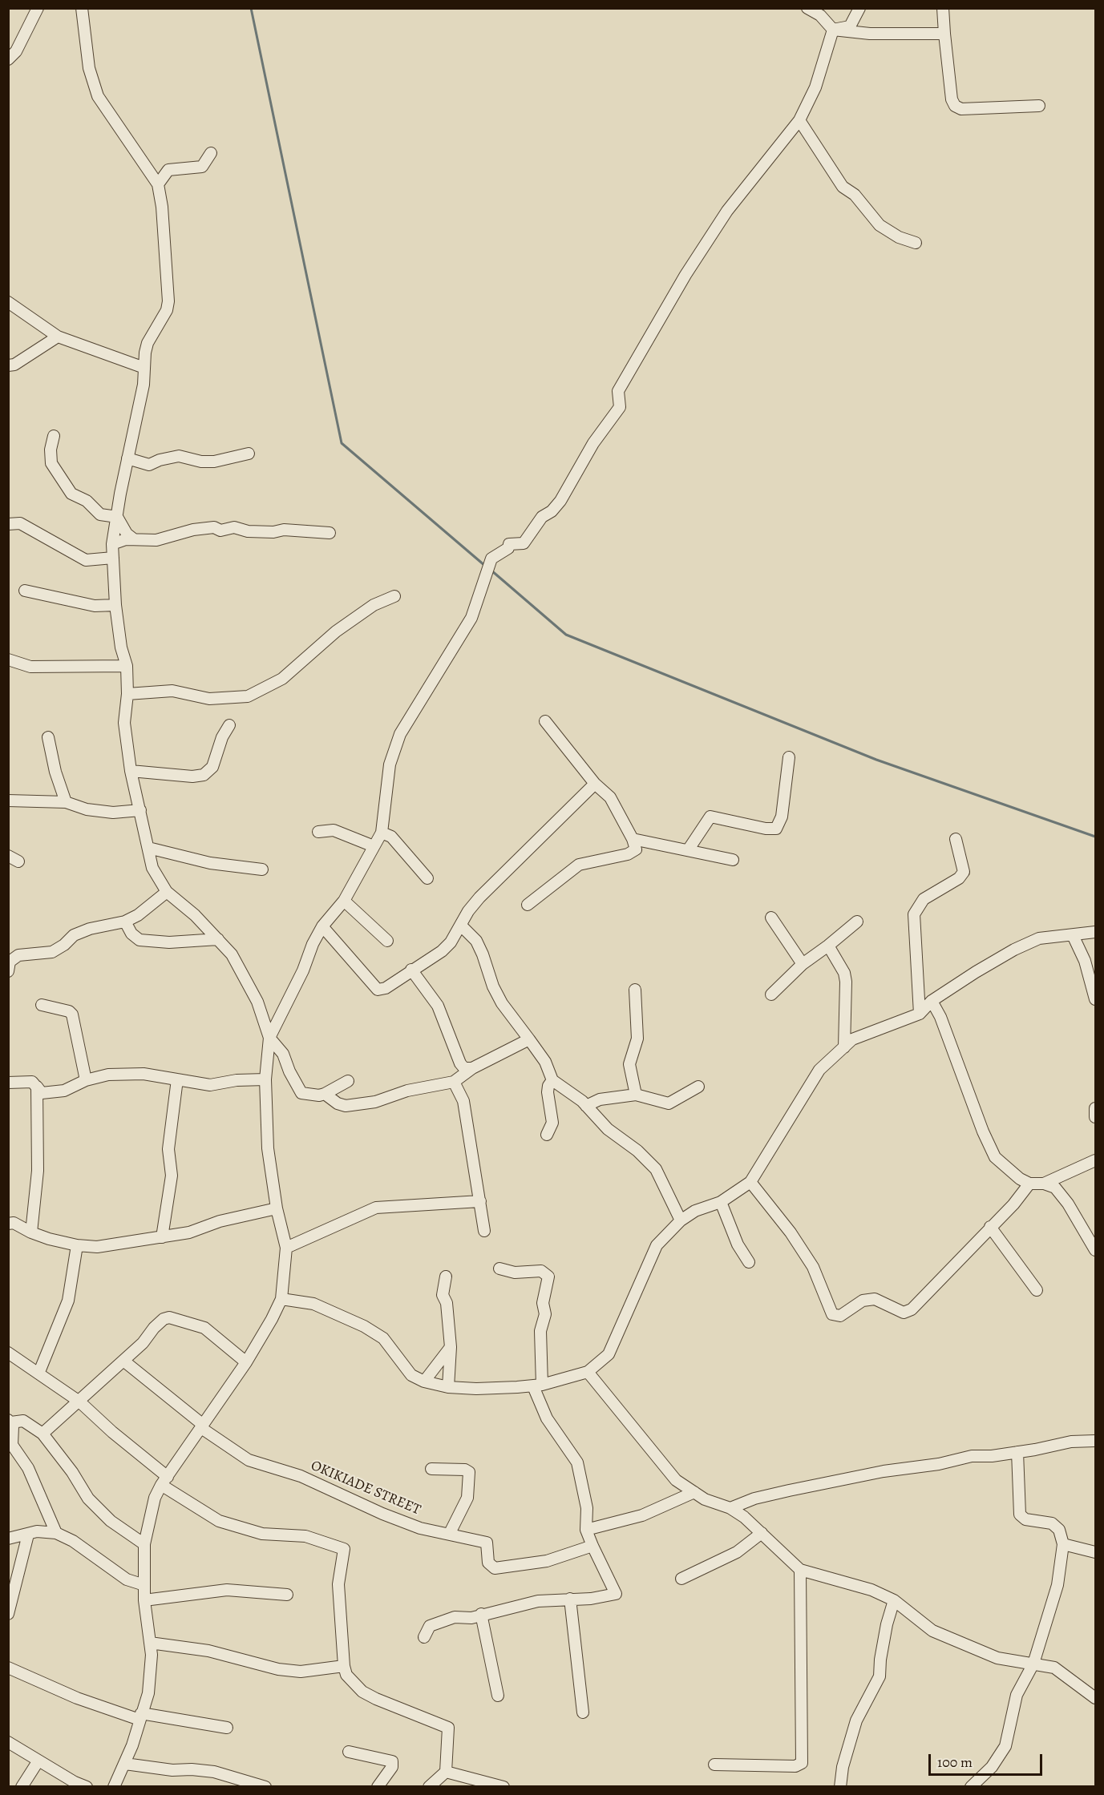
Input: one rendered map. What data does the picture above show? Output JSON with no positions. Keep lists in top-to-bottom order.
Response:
{
  "streets": {
    "street": ["OKIKIADE STREET"]
  },
  "scale_bar": "100 m"
}
